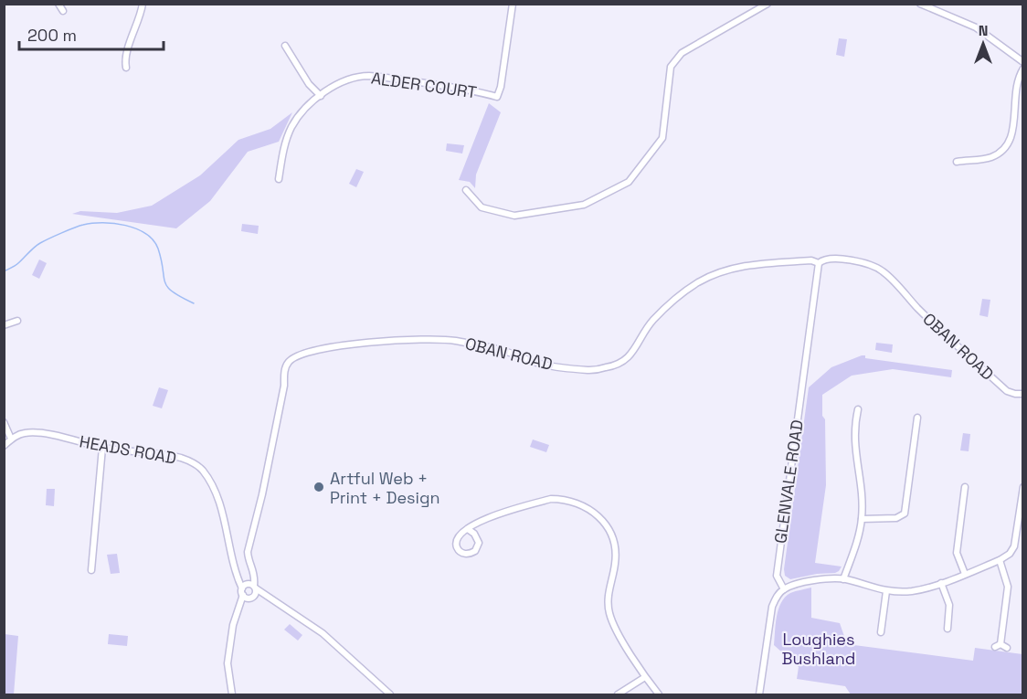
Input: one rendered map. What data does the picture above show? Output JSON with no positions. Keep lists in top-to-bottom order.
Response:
{
  "streets": {
    "street": [
      "ALDER COURT",
      "OBAN ROAD",
      "HEADS ROAD",
      "GLENVALE ROAD"
    ]
  },
  "crossings": [
    ["OBAN ROAD", "HEADS ROAD"],
    ["OBAN ROAD", "GLENVALE ROAD"]
  ],
  "parks": ["Loughies Bushland"],
  "places": ["Artful Web + Print + Design"],
  "scale_bar": "200 m",
  "north": "top"
}
